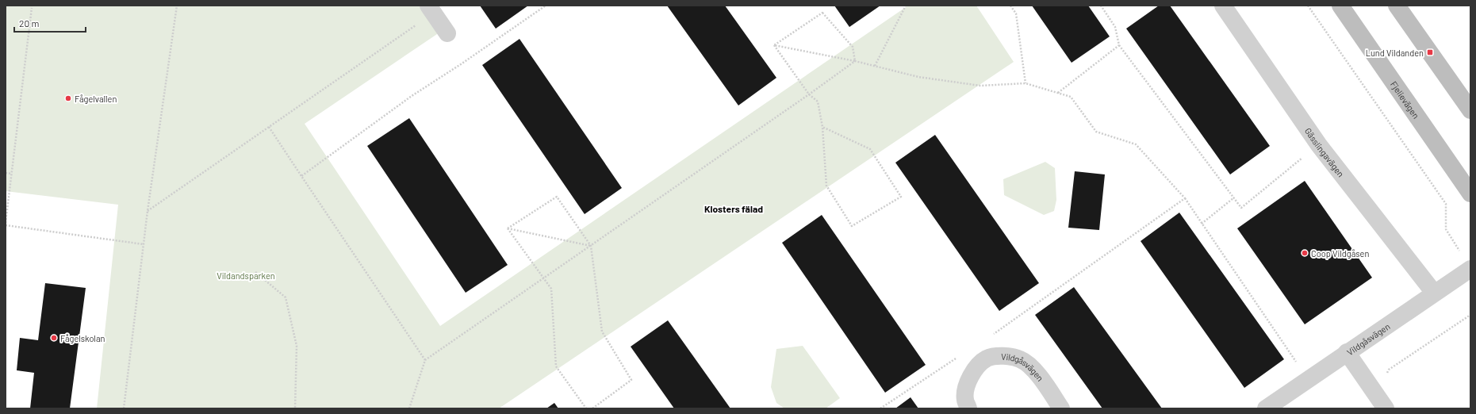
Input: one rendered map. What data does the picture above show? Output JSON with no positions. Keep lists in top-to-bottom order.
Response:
{
  "streets": {
    "main road": ["Fjelievägen"],
    "street": ["Gässlingavägen", "Vildgåsvägen"]
  },
  "crossings": [
    ["Gässlingavägen", "Vildgåsvägen"]
  ],
  "districts": ["Klosters fälad"],
  "parks": ["Vildandsparken"],
  "places": {
    "transit": ["Lund Vildanden"],
    "other": ["Fågelvallen", "Coop Vildgåsen", "Fågelskolan"]
  },
  "scale_bar": "20 m"
}
